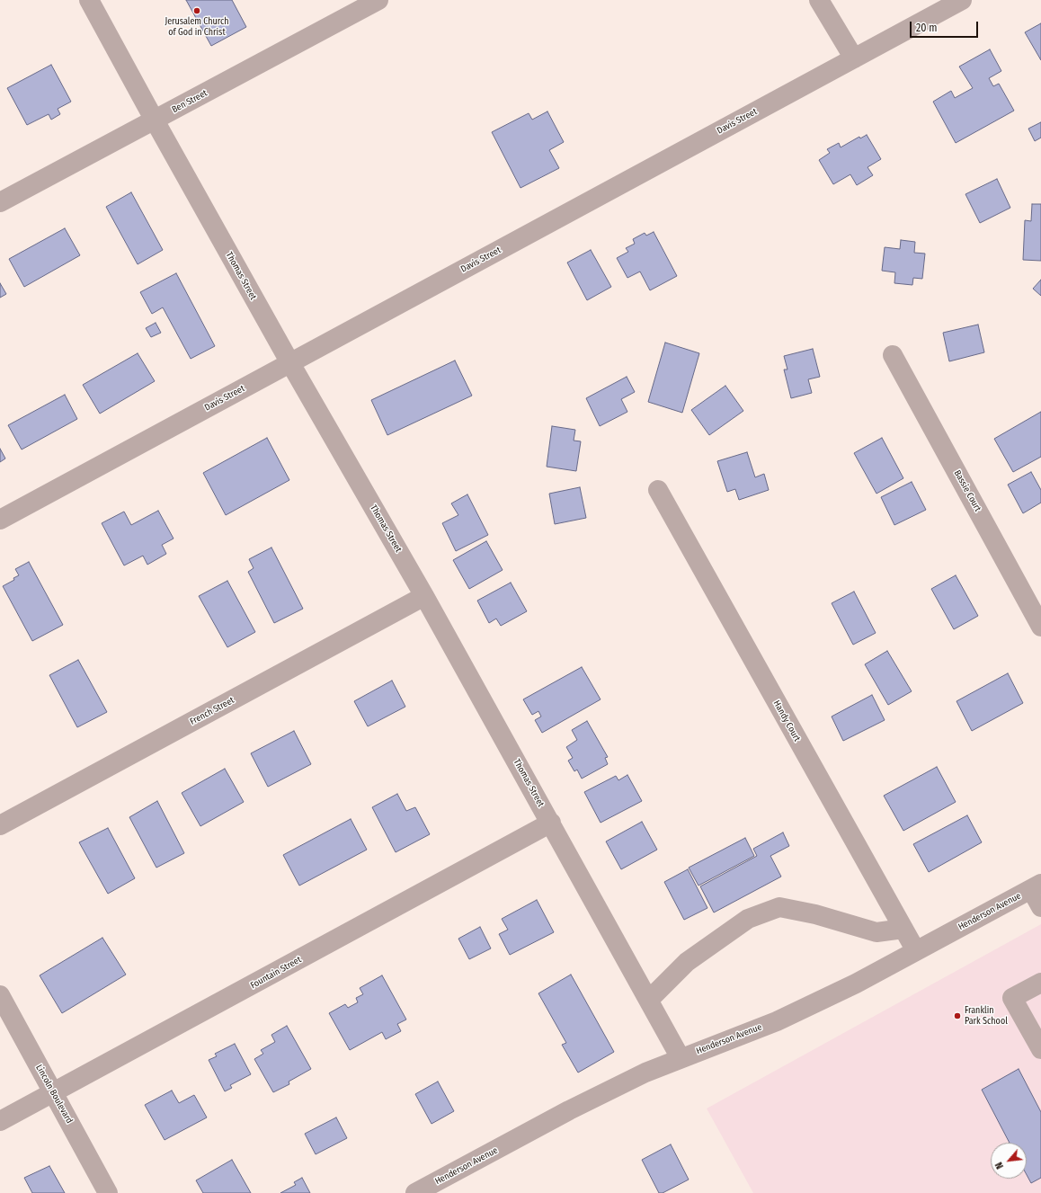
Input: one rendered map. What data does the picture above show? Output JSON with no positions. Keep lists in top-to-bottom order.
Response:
{
  "streets": {
    "street": [
      "Ben Street",
      "Davis Street",
      "Thomas Street",
      "Bassie Court",
      "French Street",
      "Handy Court",
      "Henderson Avenue",
      "Fountain Street",
      "Lincoln Boulevard"
    ]
  },
  "crossings": [
    ["Ben Street", "Thomas Street"],
    ["Davis Street", "Thomas Street"],
    ["Thomas Street", "French Street"],
    ["Thomas Street", "Henderson Avenue"],
    ["Thomas Street", "Fountain Street"],
    ["Handy Court", "Henderson Avenue"],
    ["Fountain Street", "Lincoln Boulevard"]
  ],
  "places": ["Jerusalem Church of God in Christ", "Franklin Park School"],
  "scale_bar": "20 m",
  "north": "bottom left"
}
